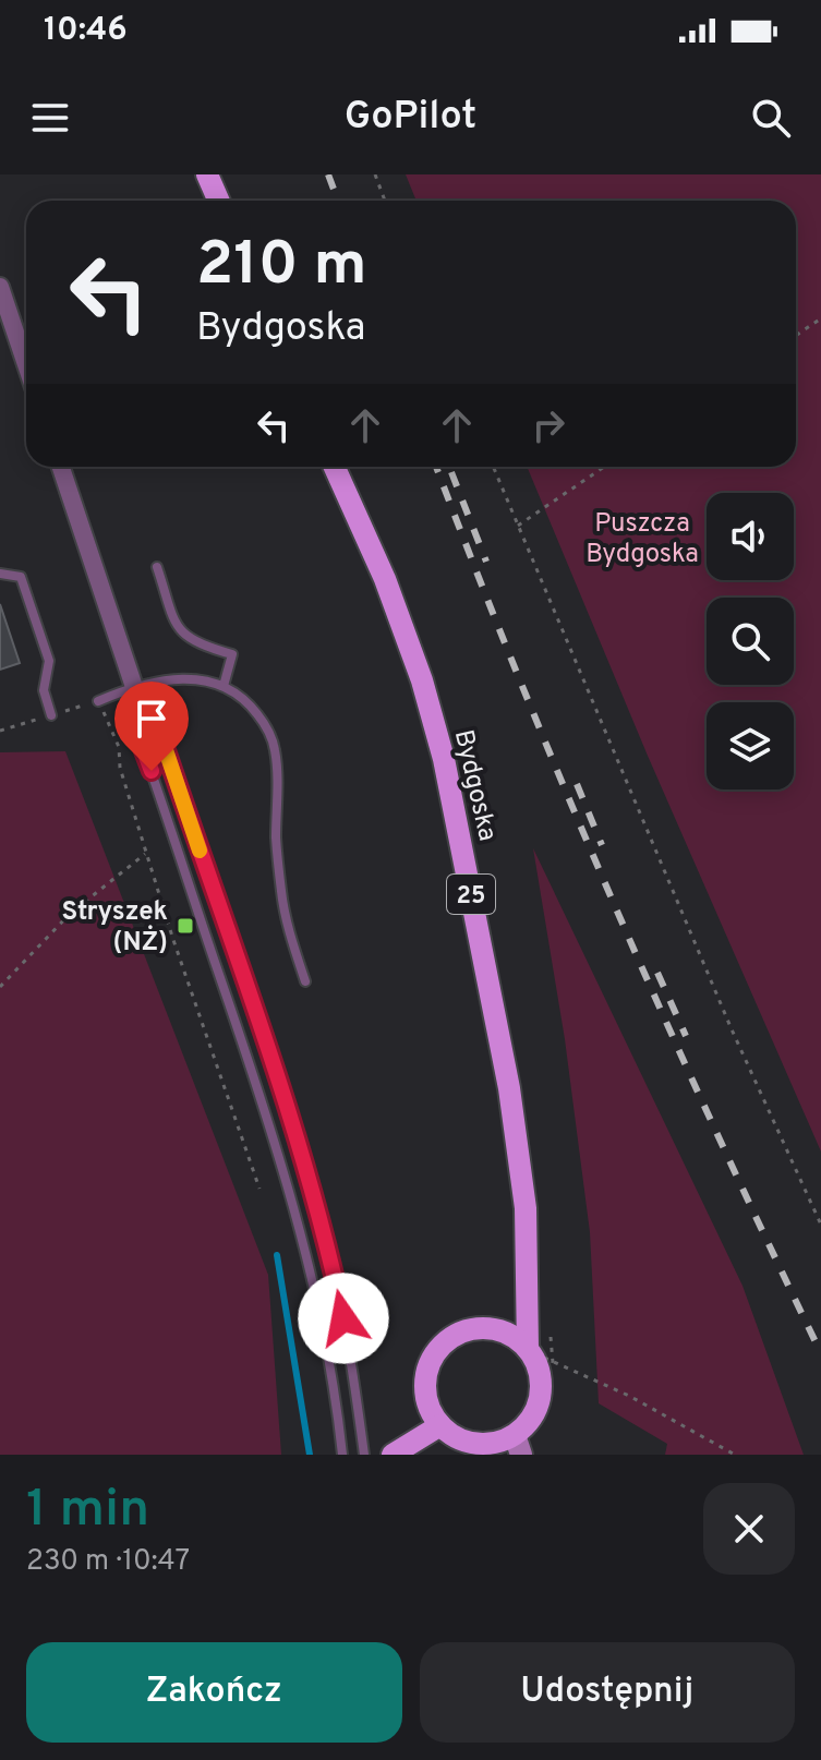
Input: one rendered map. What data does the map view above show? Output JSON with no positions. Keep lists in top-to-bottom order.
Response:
{
  "streets": {
    "main road": ["Bydgoska", "25"]
  },
  "crossings": [
    ["Bydgoska", "25"]
  ],
  "parks": ["Puszcza Bydgoska"],
  "places": {
    "transit": ["Stryszek (NŻ)"]
  },
  "page": {
    "status": "10:46",
    "header": "GoPilot",
    "turn": ["210 m", "Bydgoska"],
    "heading": ["1 min", "230 m · 10:47"],
    "buttons": ["Zakończ", "Udostępnij"]
  }
}
